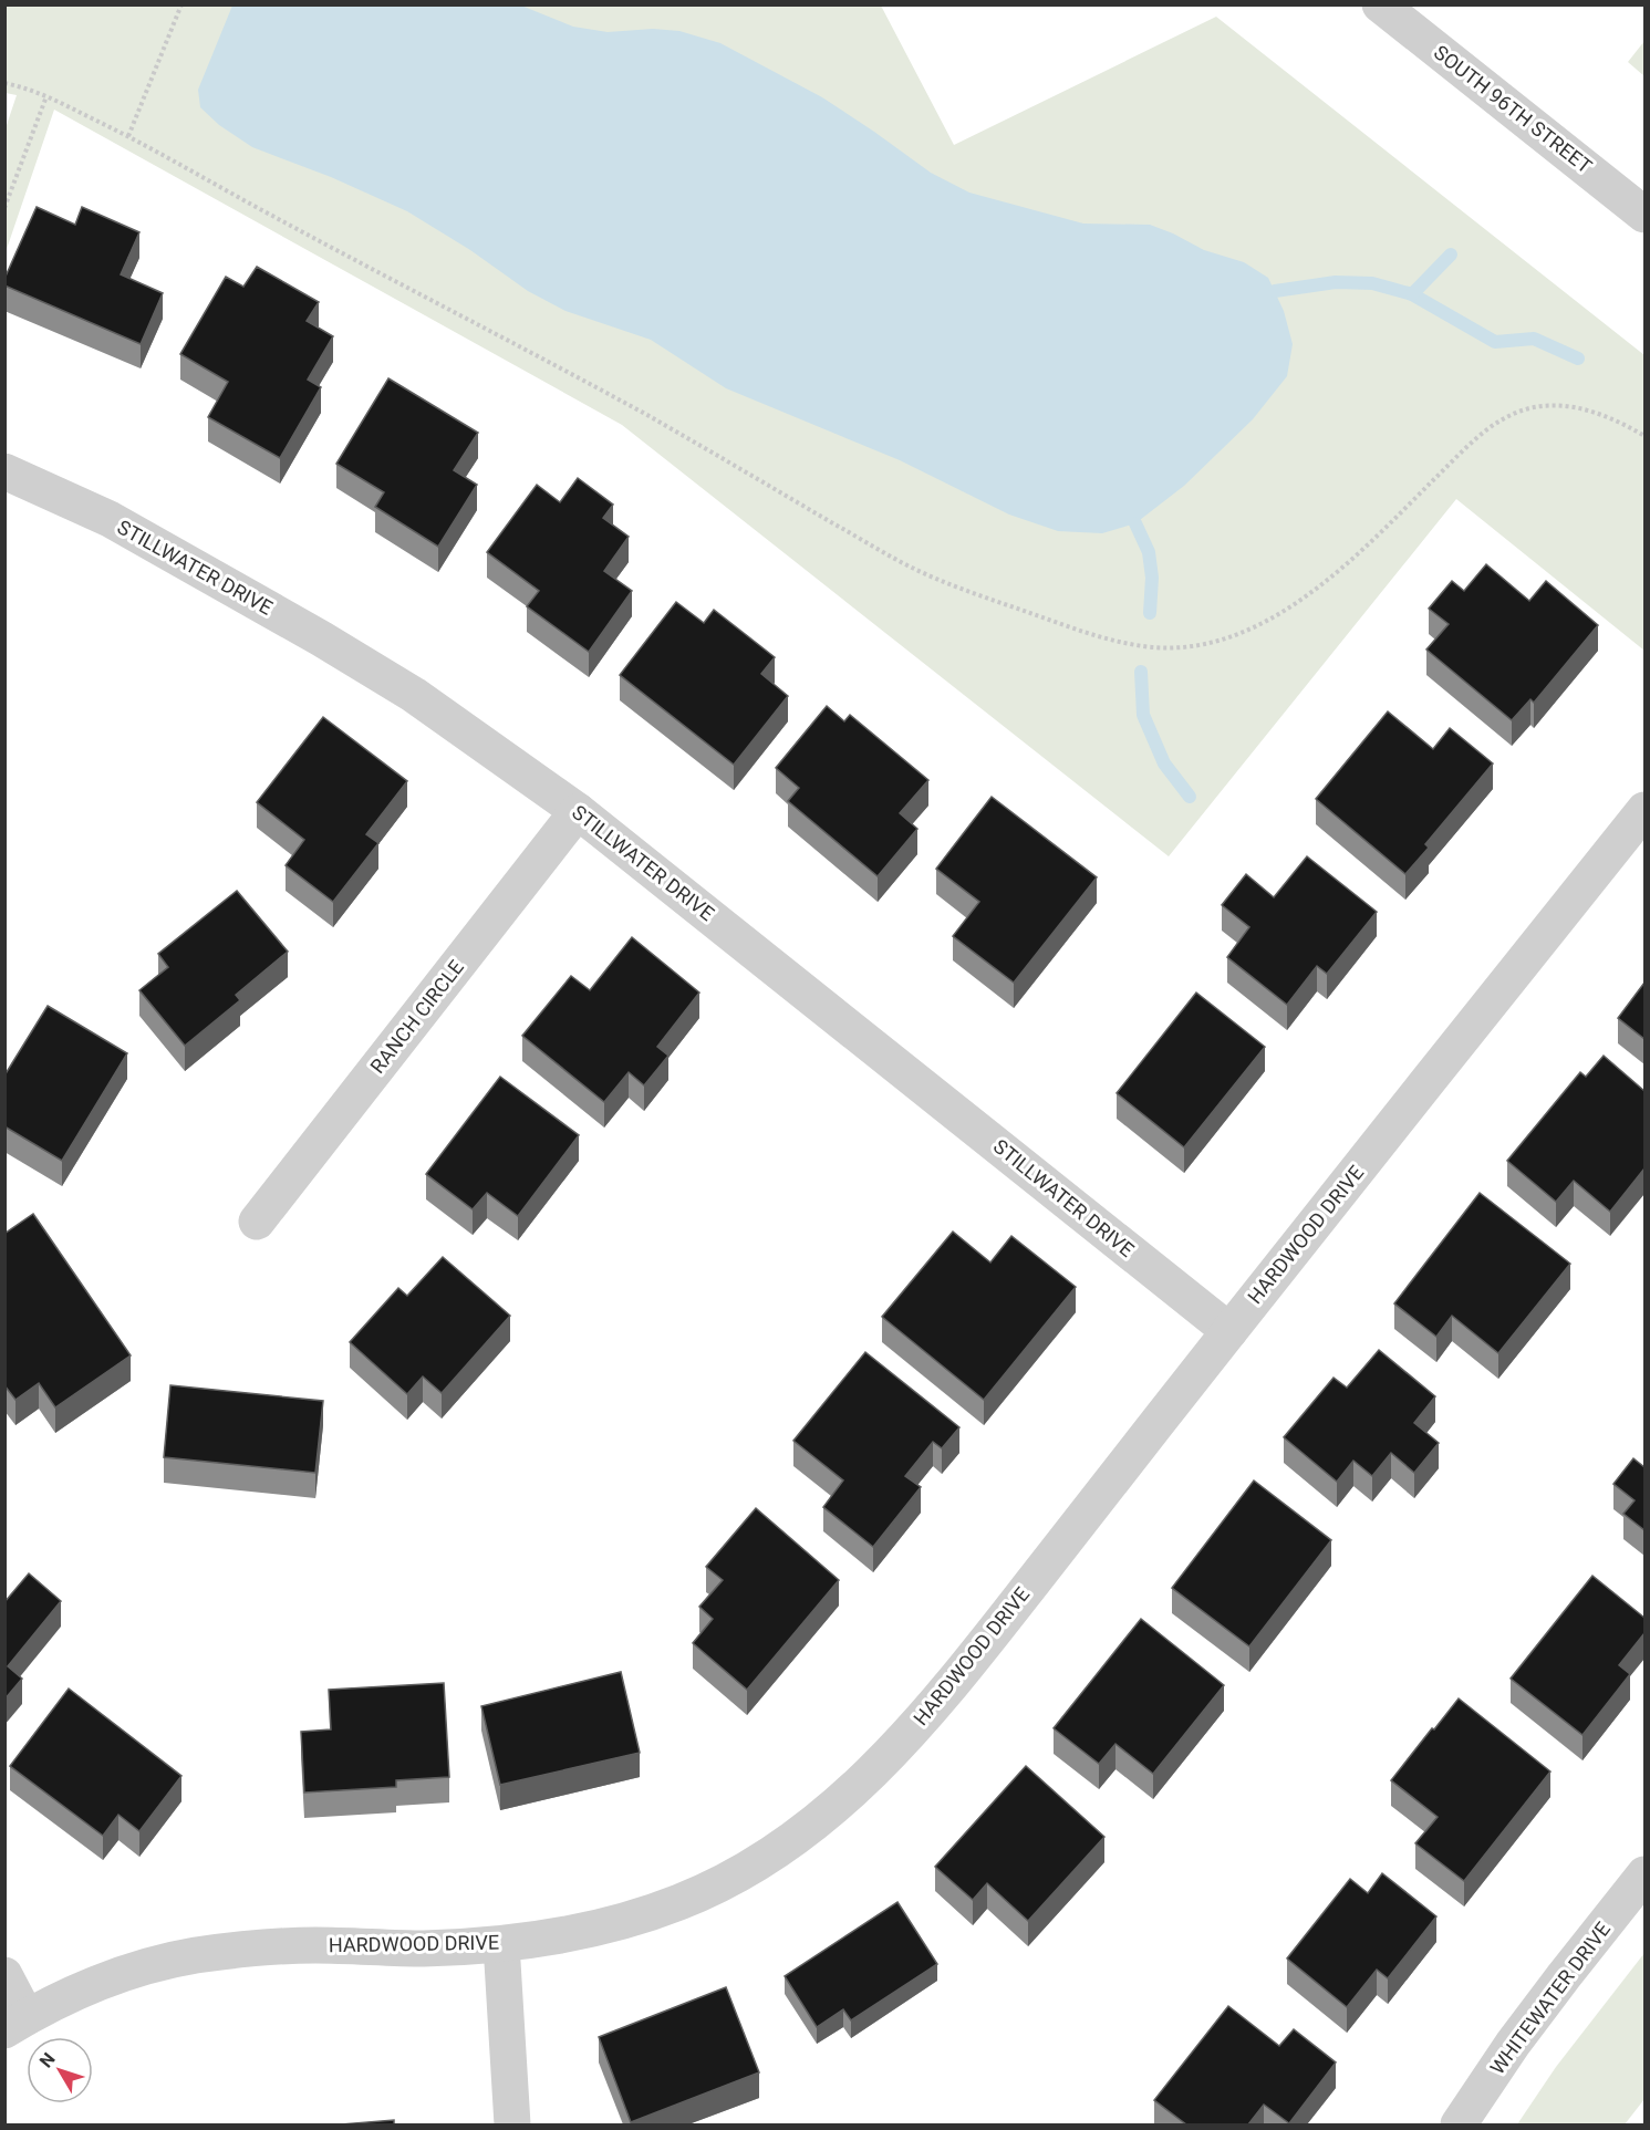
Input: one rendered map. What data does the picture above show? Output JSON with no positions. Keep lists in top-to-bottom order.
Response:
{
  "streets": {
    "street": [
      "SOUTH 96TH STREET",
      "STILLWATER DRIVE",
      "RANCH CIRCLE",
      "HARDWOOD DRIVE",
      "WHITEWATER DRIVE"
    ]
  },
  "crossings": [
    ["STILLWATER DRIVE", "RANCH CIRCLE"],
    ["STILLWATER DRIVE", "HARDWOOD DRIVE"]
  ],
  "north": "top left"
}
